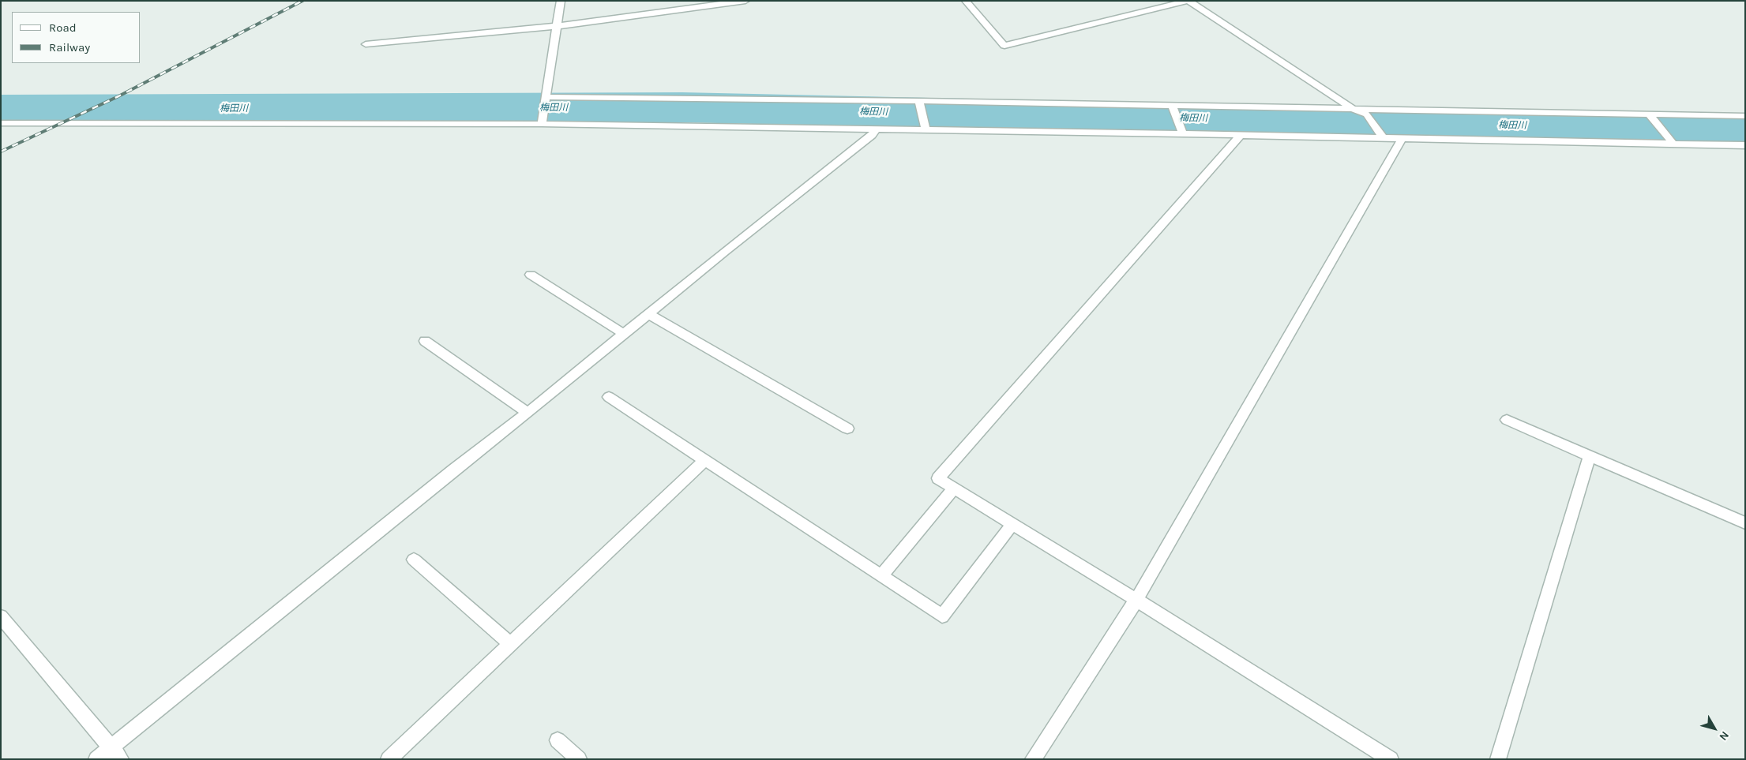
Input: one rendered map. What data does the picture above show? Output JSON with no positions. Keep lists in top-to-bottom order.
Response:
{
  "water": ["梅田川"],
  "legend": ["Road", "Railway"],
  "north": "bottom right"
}
